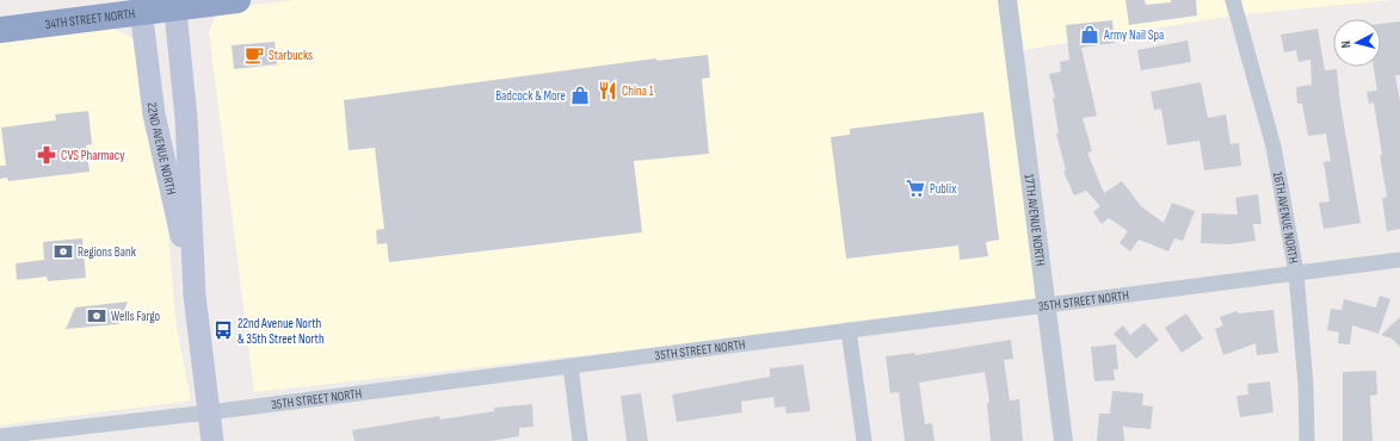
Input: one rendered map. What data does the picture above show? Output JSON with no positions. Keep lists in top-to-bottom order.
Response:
{
  "streets": {
    "highway": ["34TH STREET NORTH"],
    "main road": ["22ND AVENUE NORTH"],
    "street": ["16TH AVENUE NORTH", "17TH AVENUE NORTH", "35TH STREET NORTH"]
  },
  "crossings": [
    ["34TH STREET NORTH", "22ND AVENUE NORTH"],
    ["22ND AVENUE NORTH", "35TH STREET NORTH"],
    ["16TH AVENUE NORTH", "35TH STREET NORTH"],
    ["17TH AVENUE NORTH", "35TH STREET NORTH"]
  ],
  "places": {
    "shop": ["Army Nail Spa", "Badcock & More"],
    "cafe": ["Starbucks"],
    "restaurant": ["China 1"],
    "pharmacy": ["CVS Pharmacy"],
    "supermarket": ["Publix"],
    "bank": ["Regions Bank", "Wells Fargo"],
    "bus stop": ["22nd Avenue North & 35th Street North"]
  },
  "north": "left"
}
